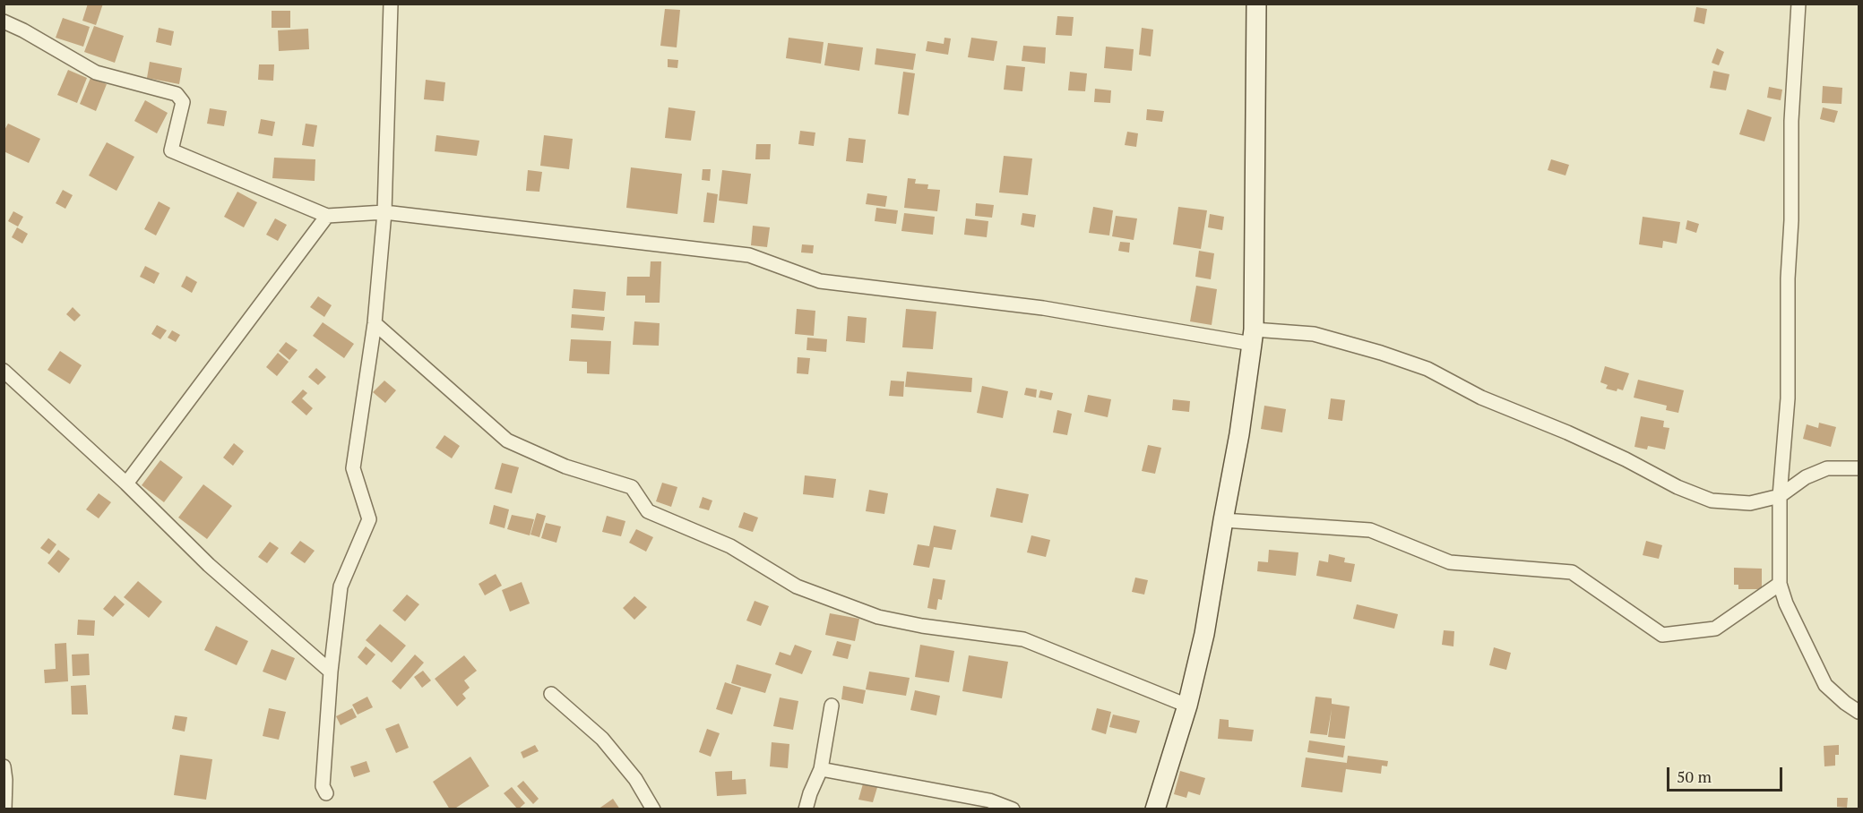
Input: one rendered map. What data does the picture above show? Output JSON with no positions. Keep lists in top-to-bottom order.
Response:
{
  "scale_bar": "50 m"
}
